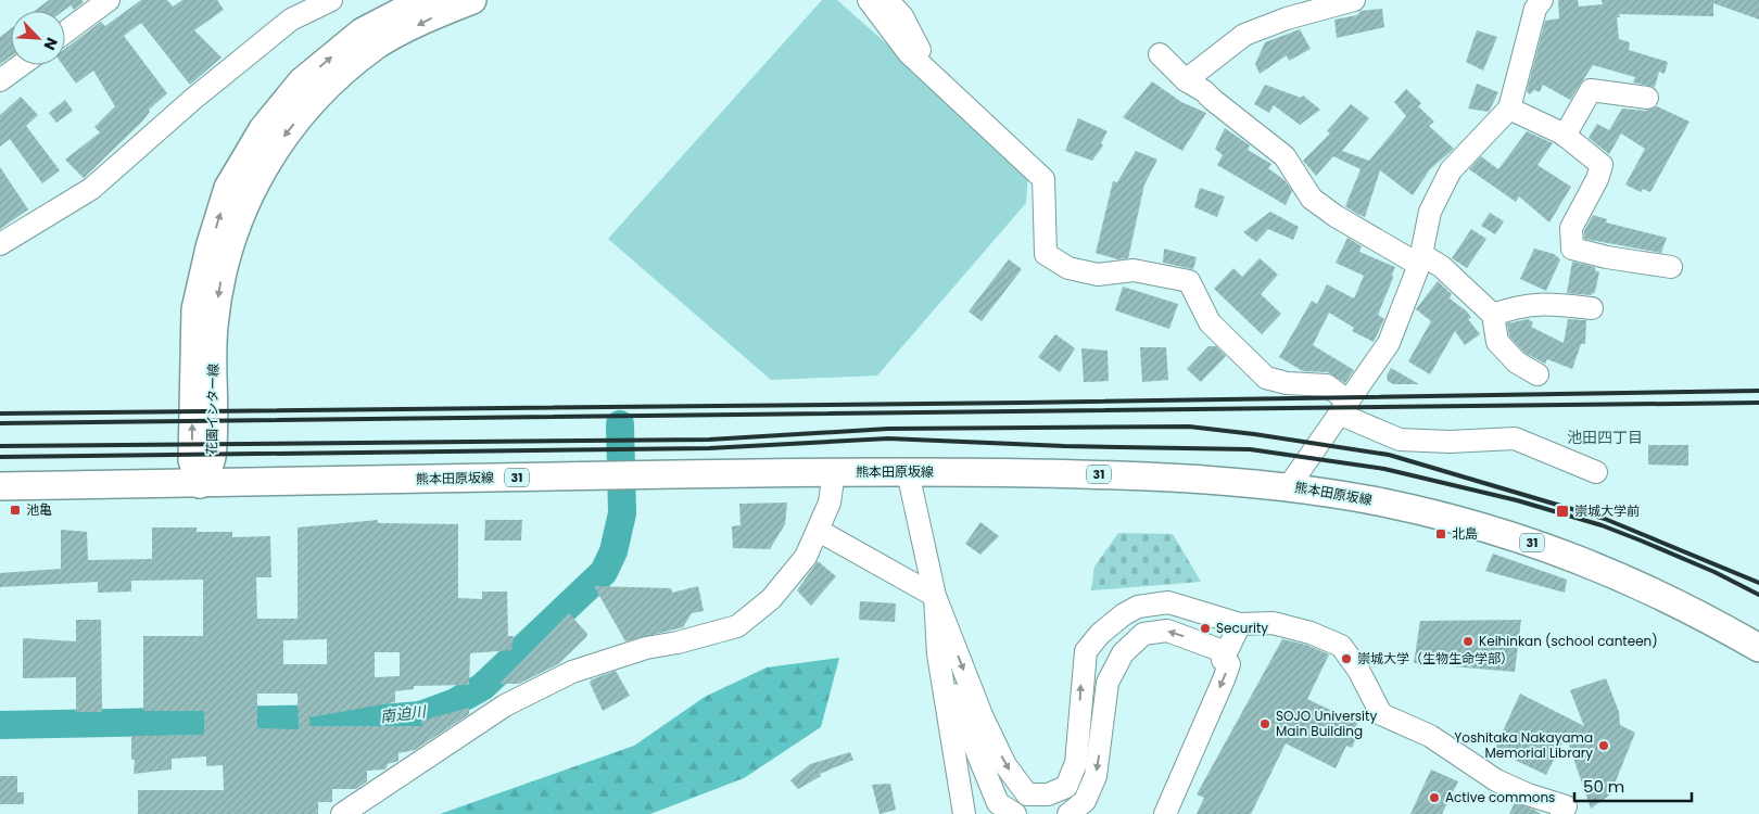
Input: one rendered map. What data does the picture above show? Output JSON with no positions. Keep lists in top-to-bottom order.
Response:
{
  "streets": {
    "main road": ["花園インター線", "熊本田原坂線", "31"]
  },
  "crossings": [
    ["花園インター線", "熊本田原坂線"]
  ],
  "districts": ["池田四丁目"],
  "water": ["南迫川"],
  "places": {
    "transit": ["池亀", "崇城大学前", "北島"],
    "other": [
      "Security",
      "Keihinkan (school canteen)",
      "崇城大学（生物生命学部）",
      "SOJO University Main Building",
      "Yoshitaka Nakayama Memorial Library",
      "Active commons"
    ]
  },
  "scale_bar": "50 m",
  "north": "bottom right"
}
